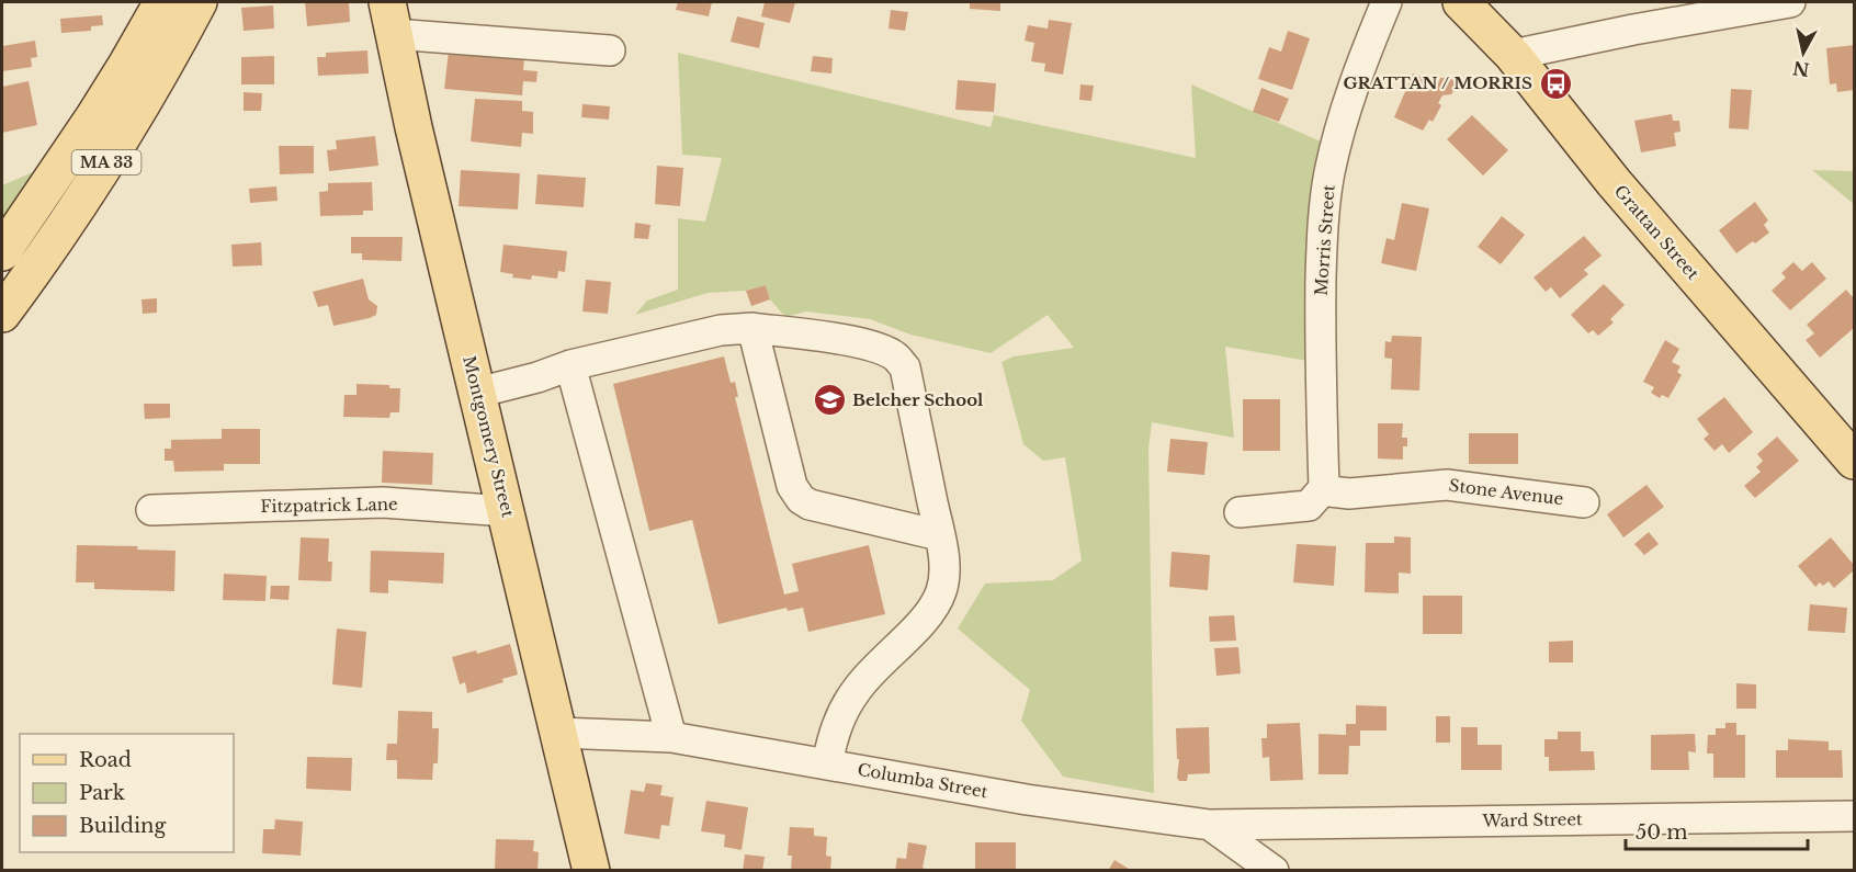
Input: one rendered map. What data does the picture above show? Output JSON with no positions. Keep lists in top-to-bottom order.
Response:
{
  "streets": {
    "main road": ["MA 33", "Grattan Street", "Montgomery Street"],
    "street": [
      "Morris Street",
      "Stone Avenue",
      "Fitzpatrick Lane",
      "Columba Street",
      "Ward Street"
    ]
  },
  "crossings": [
    ["Morris Street", "Stone Avenue"],
    ["Montgomery Street", "Fitzpatrick Lane"],
    ["Montgomery Street", "Columba Street"],
    ["Columba Street", "Ward Street"]
  ],
  "places": {
    "bus stop": ["GRATTAN / MORRIS"],
    "school or university": ["Belcher School"]
  },
  "legend": ["Road", "Park", "Building"],
  "scale_bar": "50 m",
  "north": "bottom"
}
